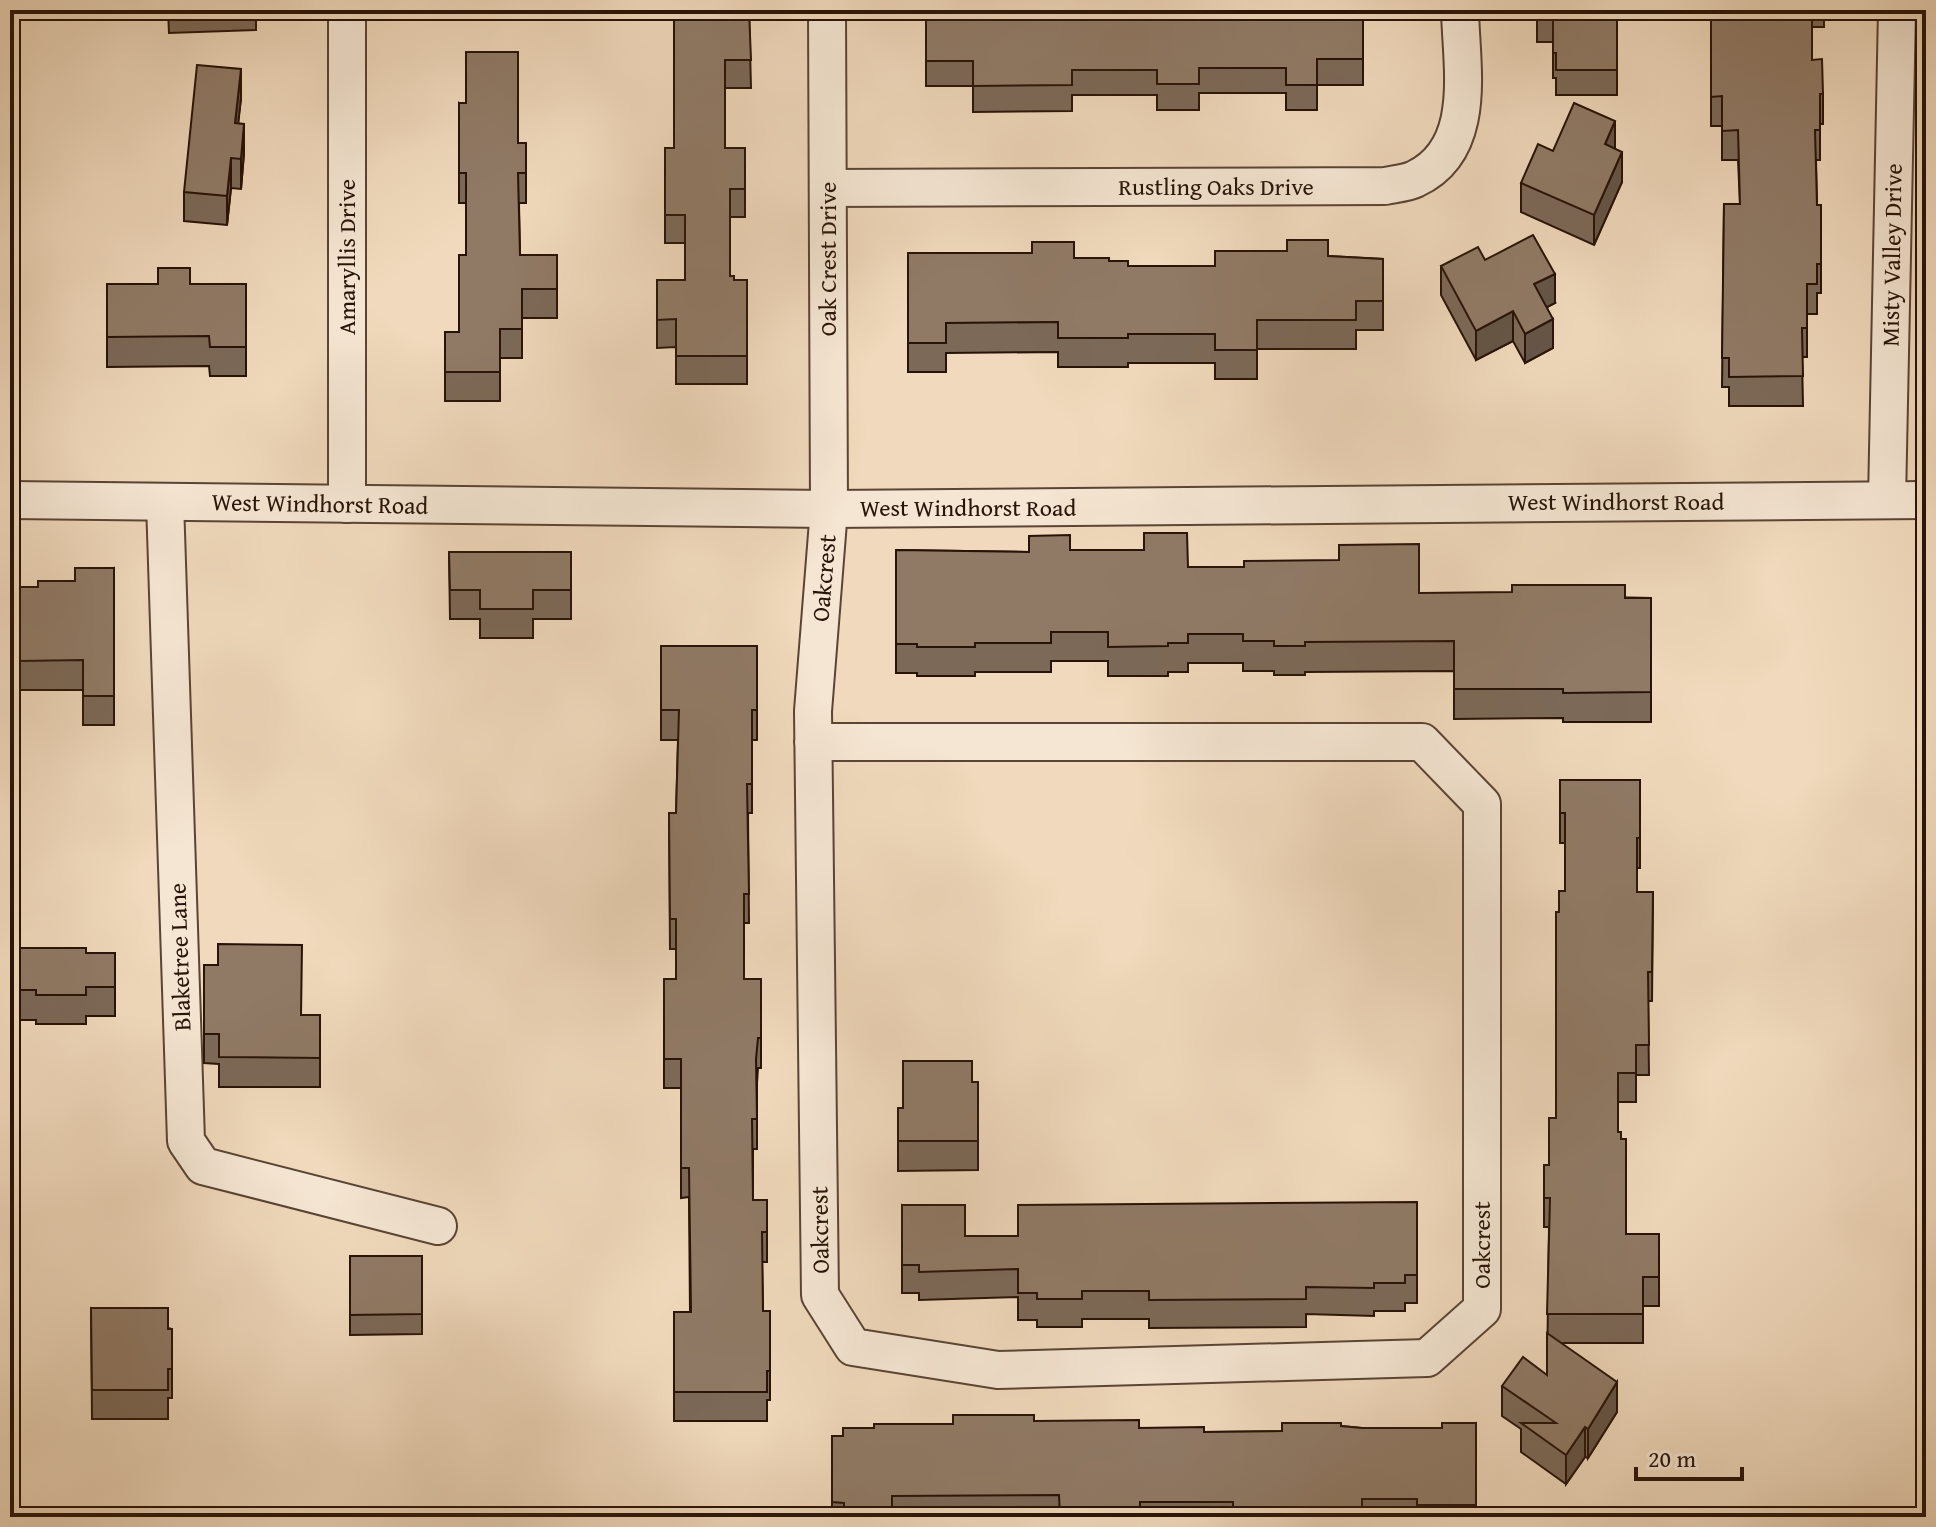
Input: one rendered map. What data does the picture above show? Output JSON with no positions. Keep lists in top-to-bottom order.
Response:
{
  "streets": {
    "street": [
      "Rustling Oaks Drive",
      "Misty Valley Drive",
      "Amaryllis Drive",
      "Oak Crest Drive",
      "West Windhorst Road",
      "Oakcrest",
      "Blaketree Lane"
    ]
  },
  "crossings": [
    ["Rustling Oaks Drive", "Oak Crest Drive"],
    ["Misty Valley Drive", "West Windhorst Road"],
    ["Amaryllis Drive", "West Windhorst Road"],
    ["Oak Crest Drive", "West Windhorst Road"],
    ["Oak Crest Drive", "Oakcrest"],
    ["West Windhorst Road", "Oakcrest"],
    ["West Windhorst Road", "Blaketree Lane"]
  ],
  "scale_bar": "20 m"
}
